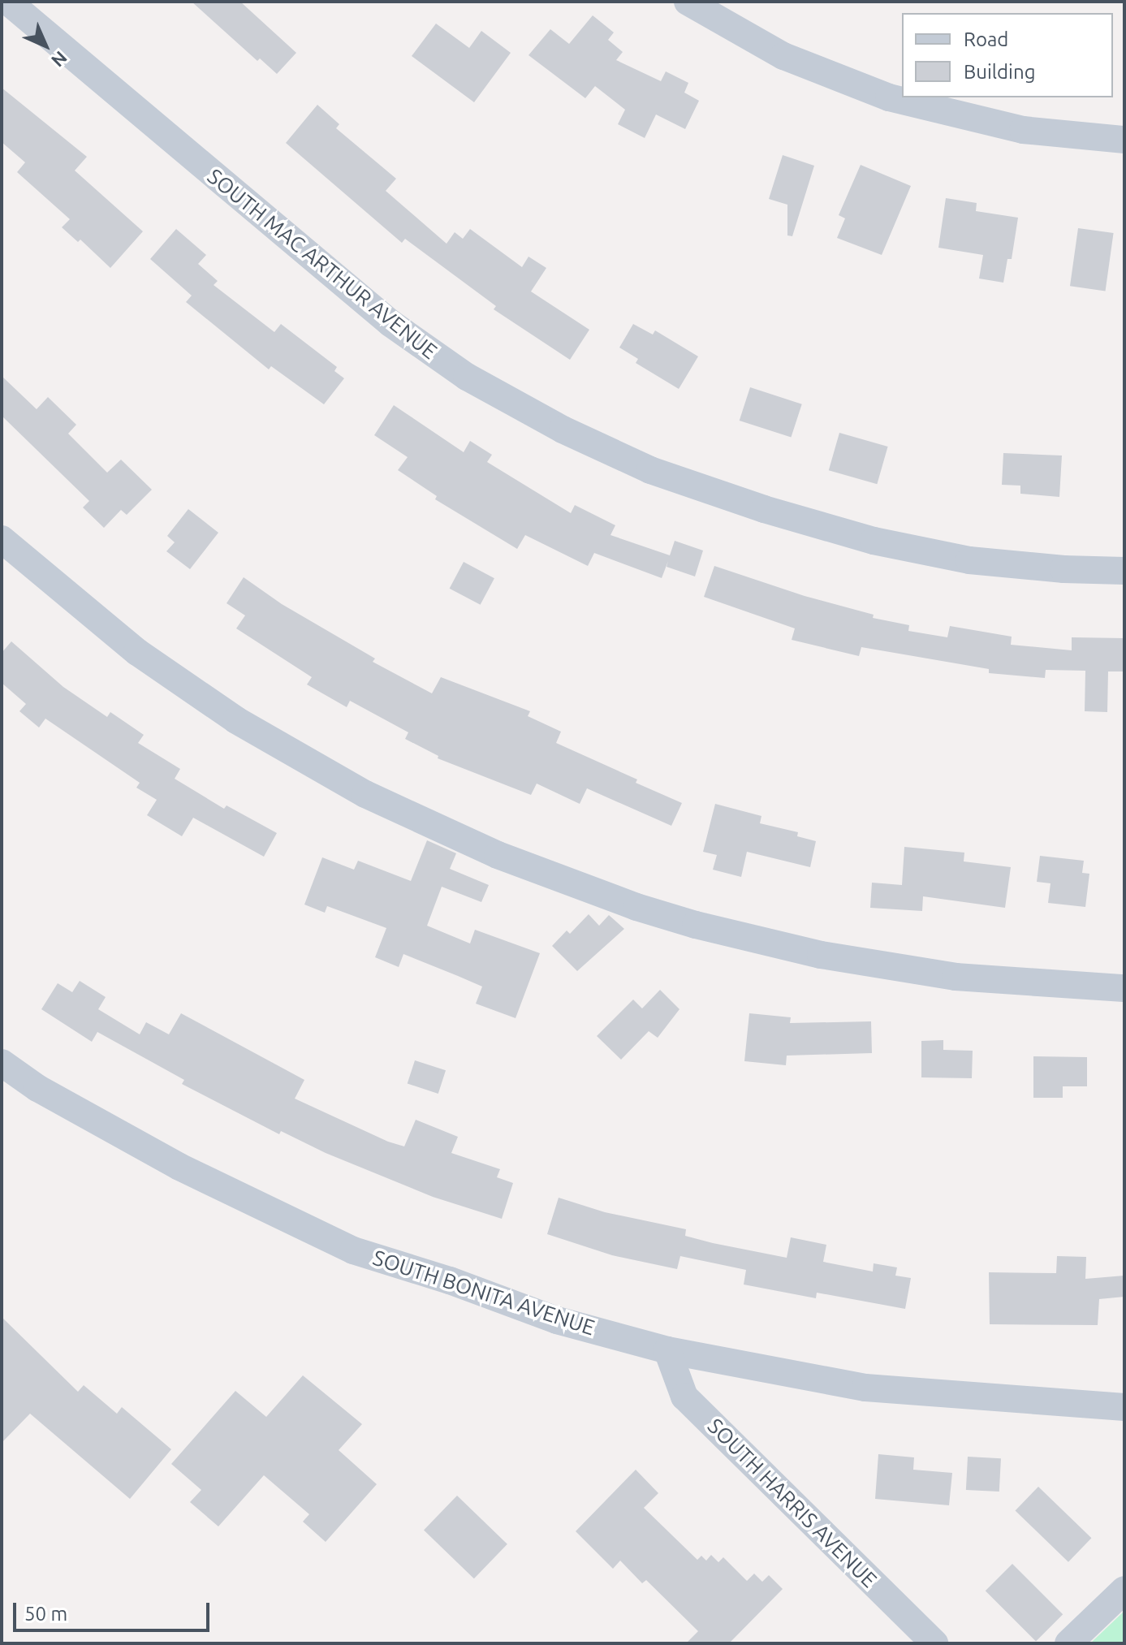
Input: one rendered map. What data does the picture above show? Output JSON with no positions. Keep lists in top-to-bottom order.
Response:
{
  "streets": {
    "street": ["SOUTH MAC ARTHUR AVENUE", "SOUTH BONITA AVENUE", "SOUTH HARRIS AVENUE"]
  },
  "crossings": [
    ["SOUTH BONITA AVENUE", "SOUTH HARRIS AVENUE"]
  ],
  "legend": ["Road", "Building"],
  "scale_bar": "50 m",
  "north": "bottom right"
}
